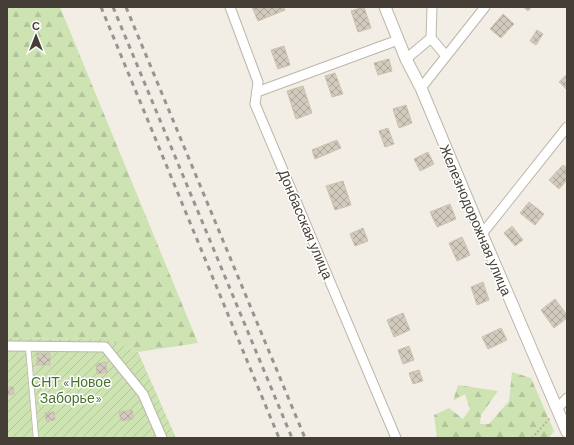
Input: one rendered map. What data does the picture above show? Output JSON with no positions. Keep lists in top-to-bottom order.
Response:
{
  "streets": {
    "street": ["Железнодорожная улица", "Донбасская улица"]
  },
  "parks": ["СНТ «Новое Заборье»"],
  "north": "top"
}
